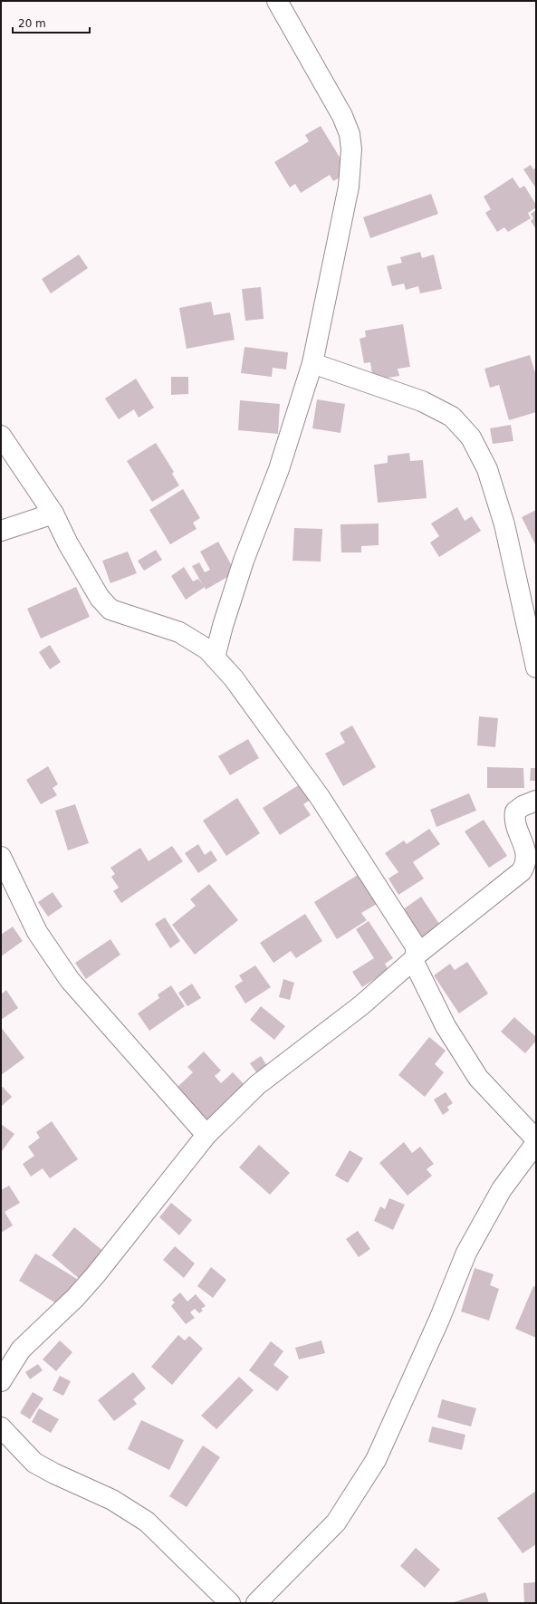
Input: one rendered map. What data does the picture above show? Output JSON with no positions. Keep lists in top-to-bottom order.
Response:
{
  "scale_bar": "20 m"
}
